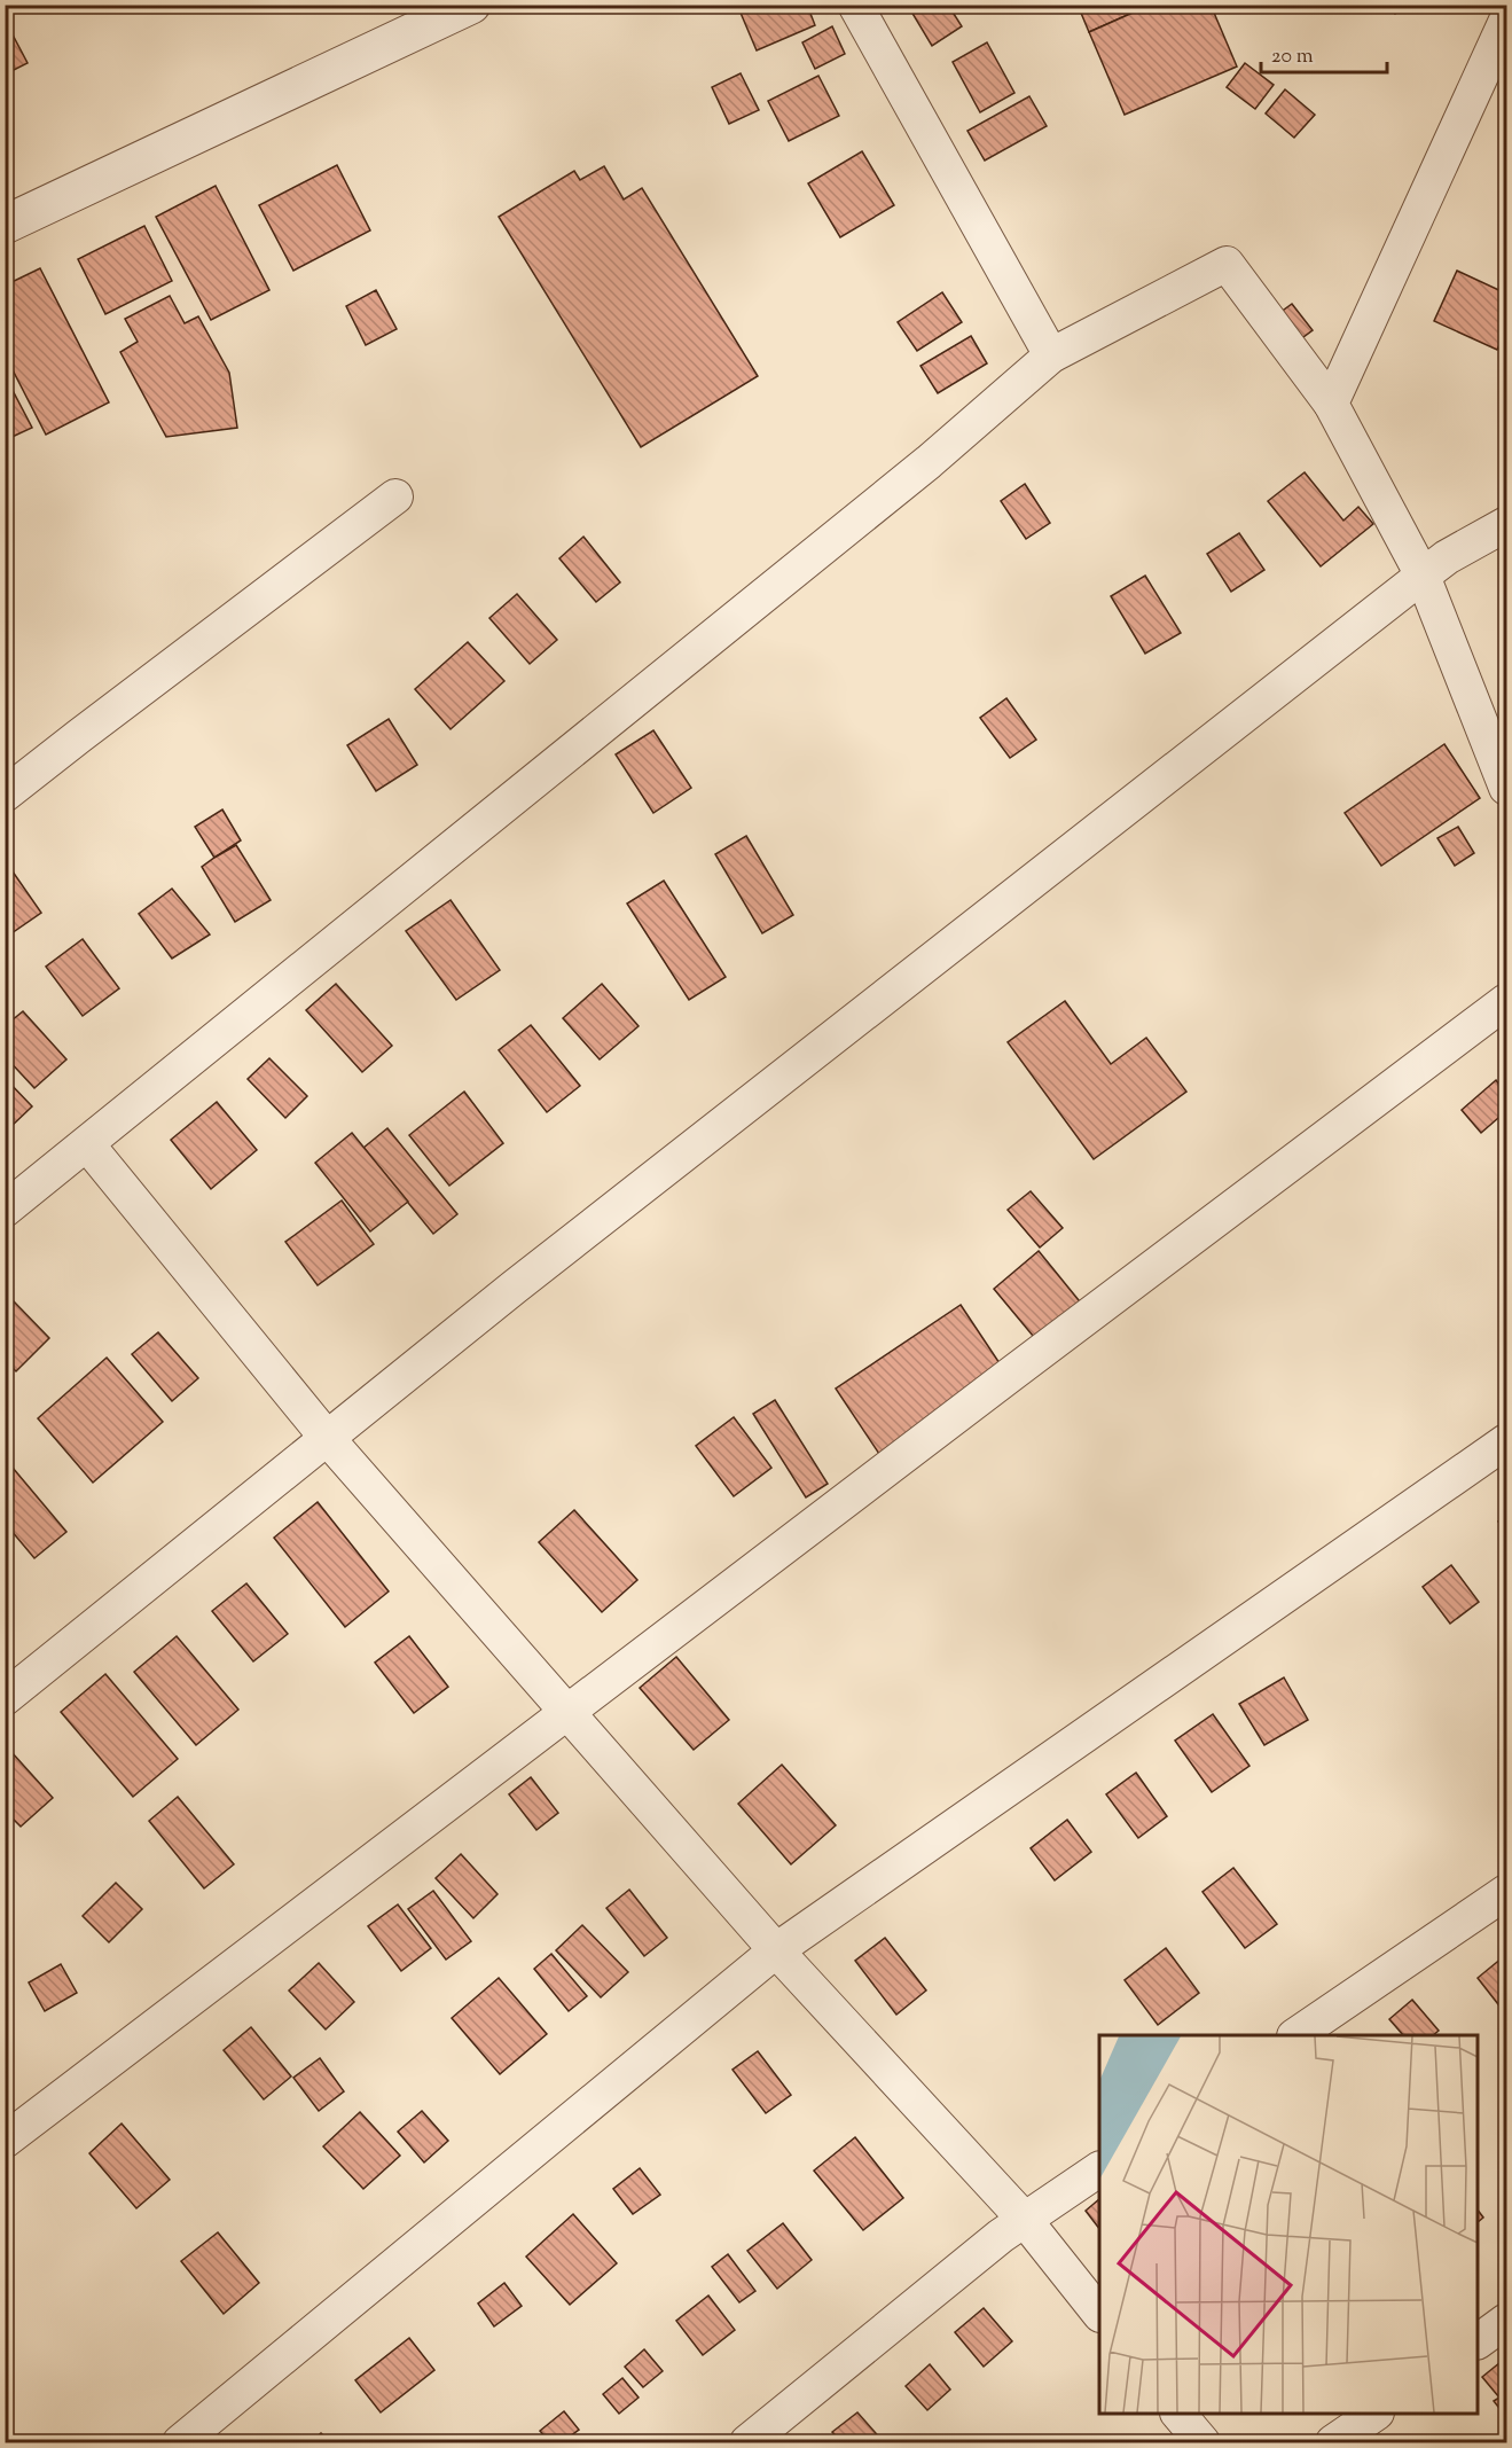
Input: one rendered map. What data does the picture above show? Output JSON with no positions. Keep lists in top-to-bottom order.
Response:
{
  "scale_bar": "20 m"
}
